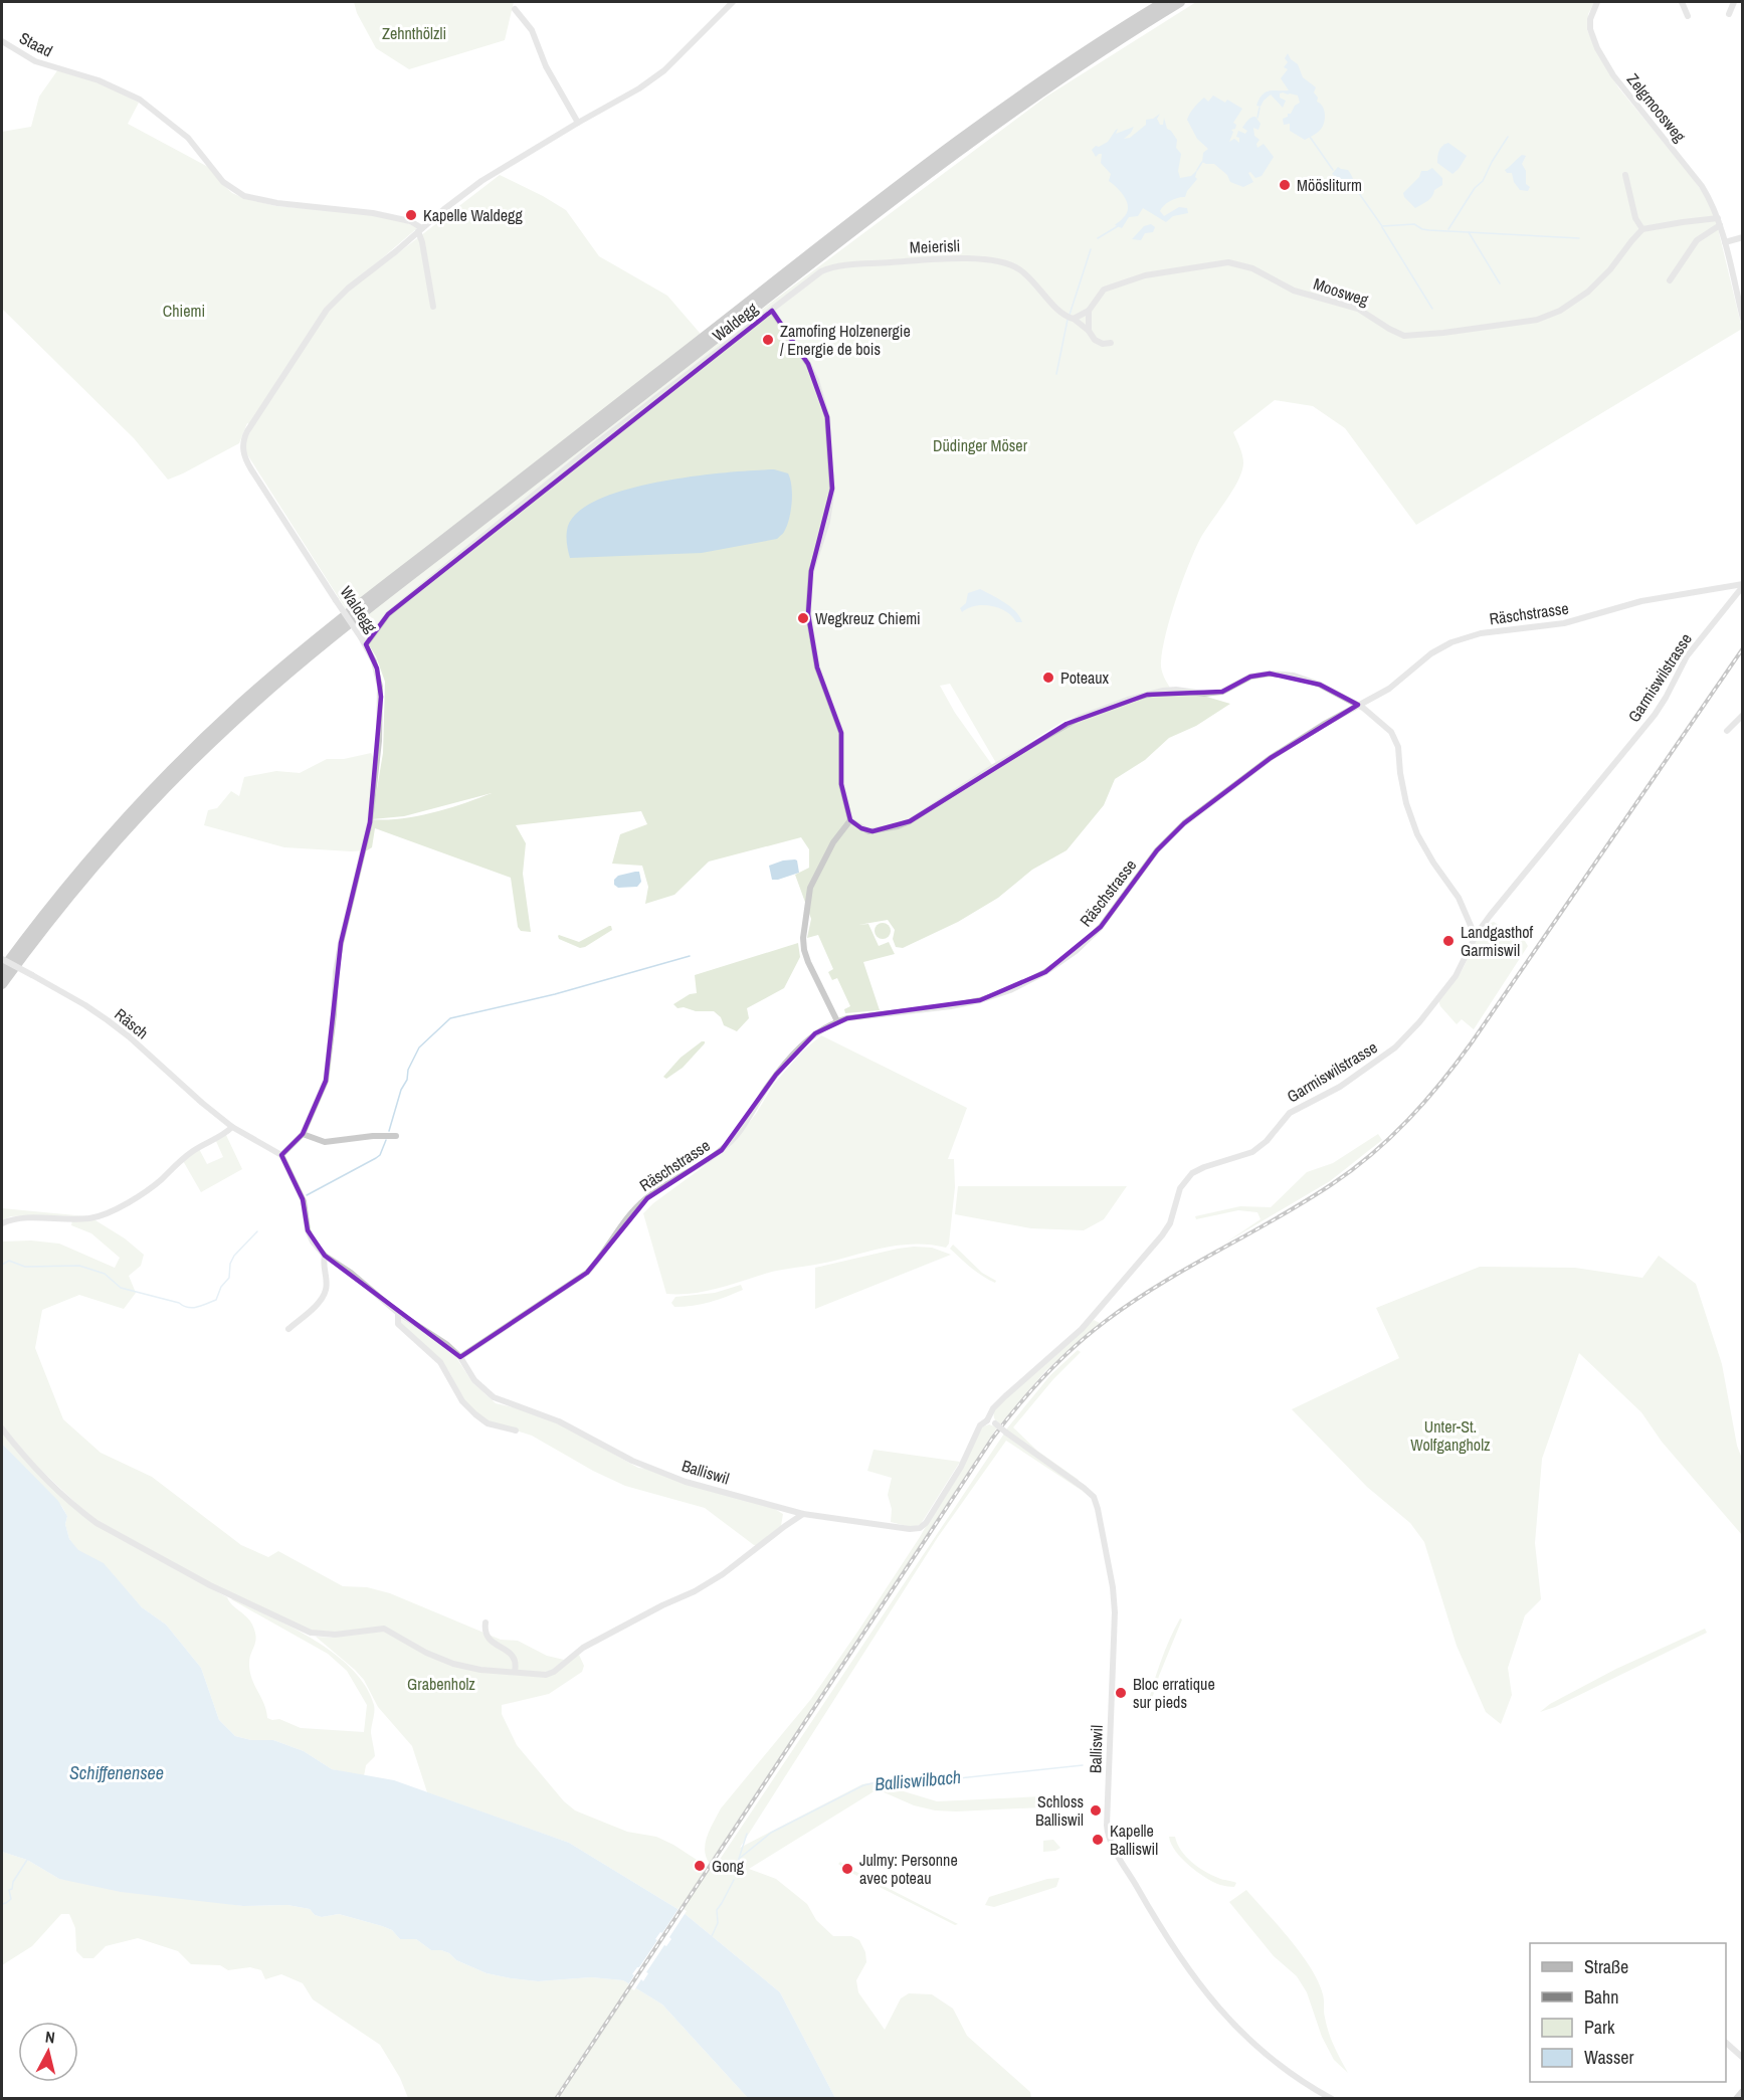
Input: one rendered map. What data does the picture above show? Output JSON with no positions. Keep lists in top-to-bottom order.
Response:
{
  "streets": {
    "street": [
      "Staad",
      "Zelgmoosweg",
      "Meierisli",
      "Moosweg",
      "Waldegg",
      "Räschstrasse",
      "Garmiswilstrasse",
      "Räsch",
      "Balliswil"
    ]
  },
  "crossings": [
    ["Staad", "Waldegg"],
    ["Meierisli", "Waldegg"],
    ["Räschstrasse", "Garmiswilstrasse"],
    ["Räschstrasse", "Balliswil"],
    ["Garmiswilstrasse", "Balliswil"]
  ],
  "water": ["Schiffenensee", "Balliswilbach"],
  "parks": [
    "Zehnthölzli",
    "Chiemi",
    "Düdinger Möser",
    "Unter-St. Wolfgangholz",
    "Grabenholz"
  ],
  "places": [
    "Möösliturm",
    "Kapelle Waldegg",
    "Zamofing Holzenergie / Energie de bois",
    "Wegkreuz Chiemi",
    "Poteaux",
    "Landgasthof Garmiswil",
    "Bloc erratique sur pieds",
    "Schloss Balliswil",
    "Kapelle Balliswil",
    "Gong",
    "Julmy: Personne avec poteau"
  ],
  "legend": [
    "Straße",
    "Bahn",
    "Park",
    "Wasser"
  ],
  "north": "top"
}
